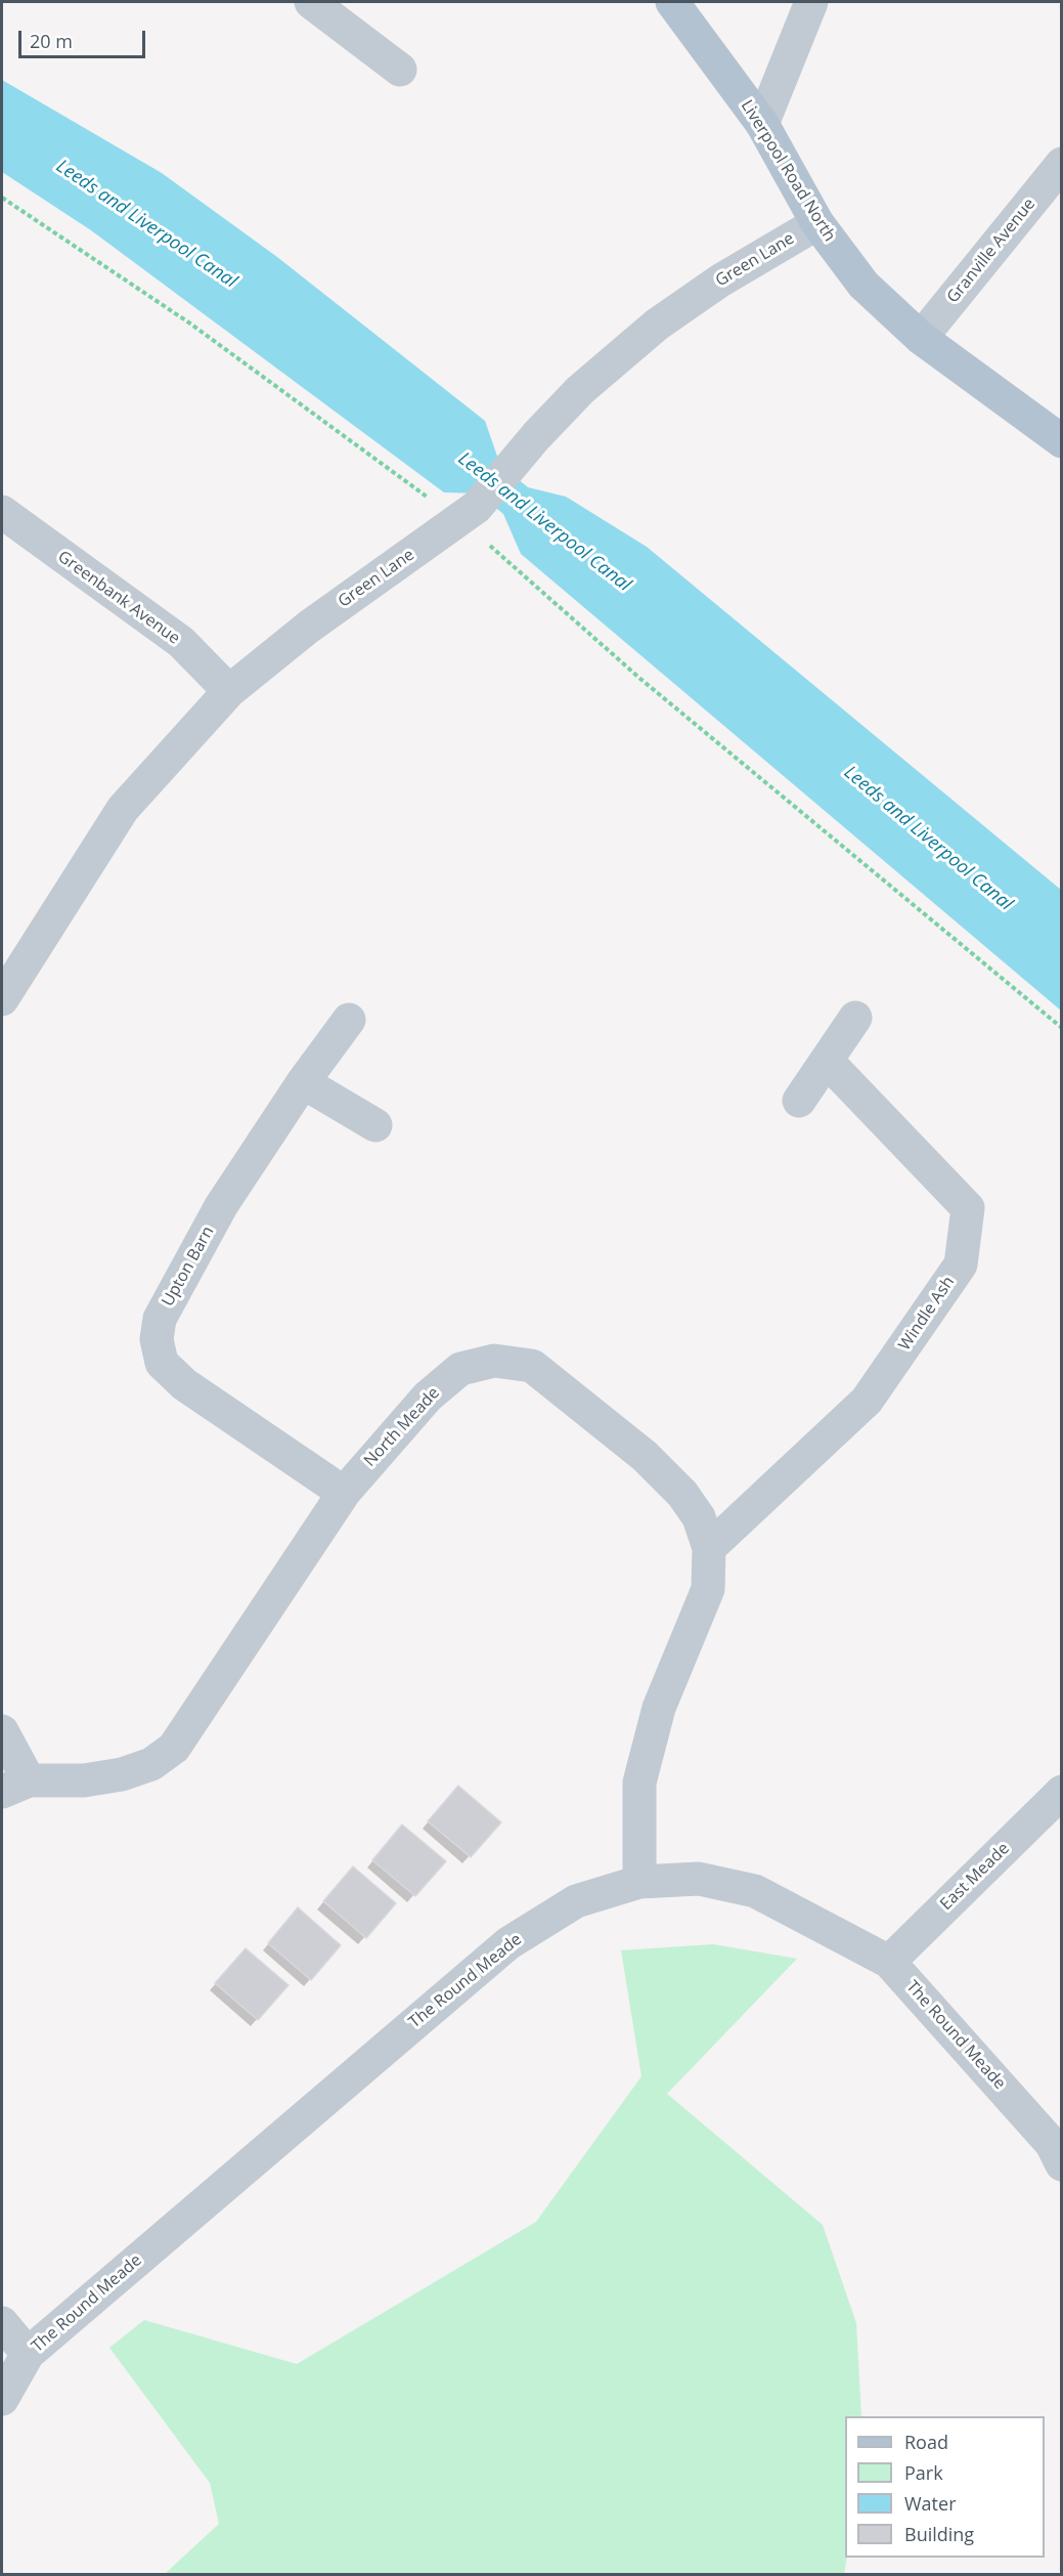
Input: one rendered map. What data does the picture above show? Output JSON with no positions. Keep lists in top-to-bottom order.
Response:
{
  "streets": {
    "main road": ["Liverpool Road North"],
    "street": [
      "Granville Avenue",
      "Green Lane",
      "Greenbank Avenue",
      "Upton Barn",
      "Windle Ash",
      "North Meade",
      "East Meade",
      "The Round Meade"
    ]
  },
  "crossings": [
    ["Liverpool Road North", "Granville Avenue"],
    ["Liverpool Road North", "Green Lane"],
    ["Green Lane", "Greenbank Avenue"],
    ["Upton Barn", "North Meade"],
    ["Windle Ash", "North Meade"],
    ["North Meade", "The Round Meade"],
    ["East Meade", "The Round Meade"]
  ],
  "water": ["Leeds and Liverpool Canal"],
  "legend": [
    "Road",
    "Park",
    "Water",
    "Building"
  ],
  "scale_bar": "20 m"
}
